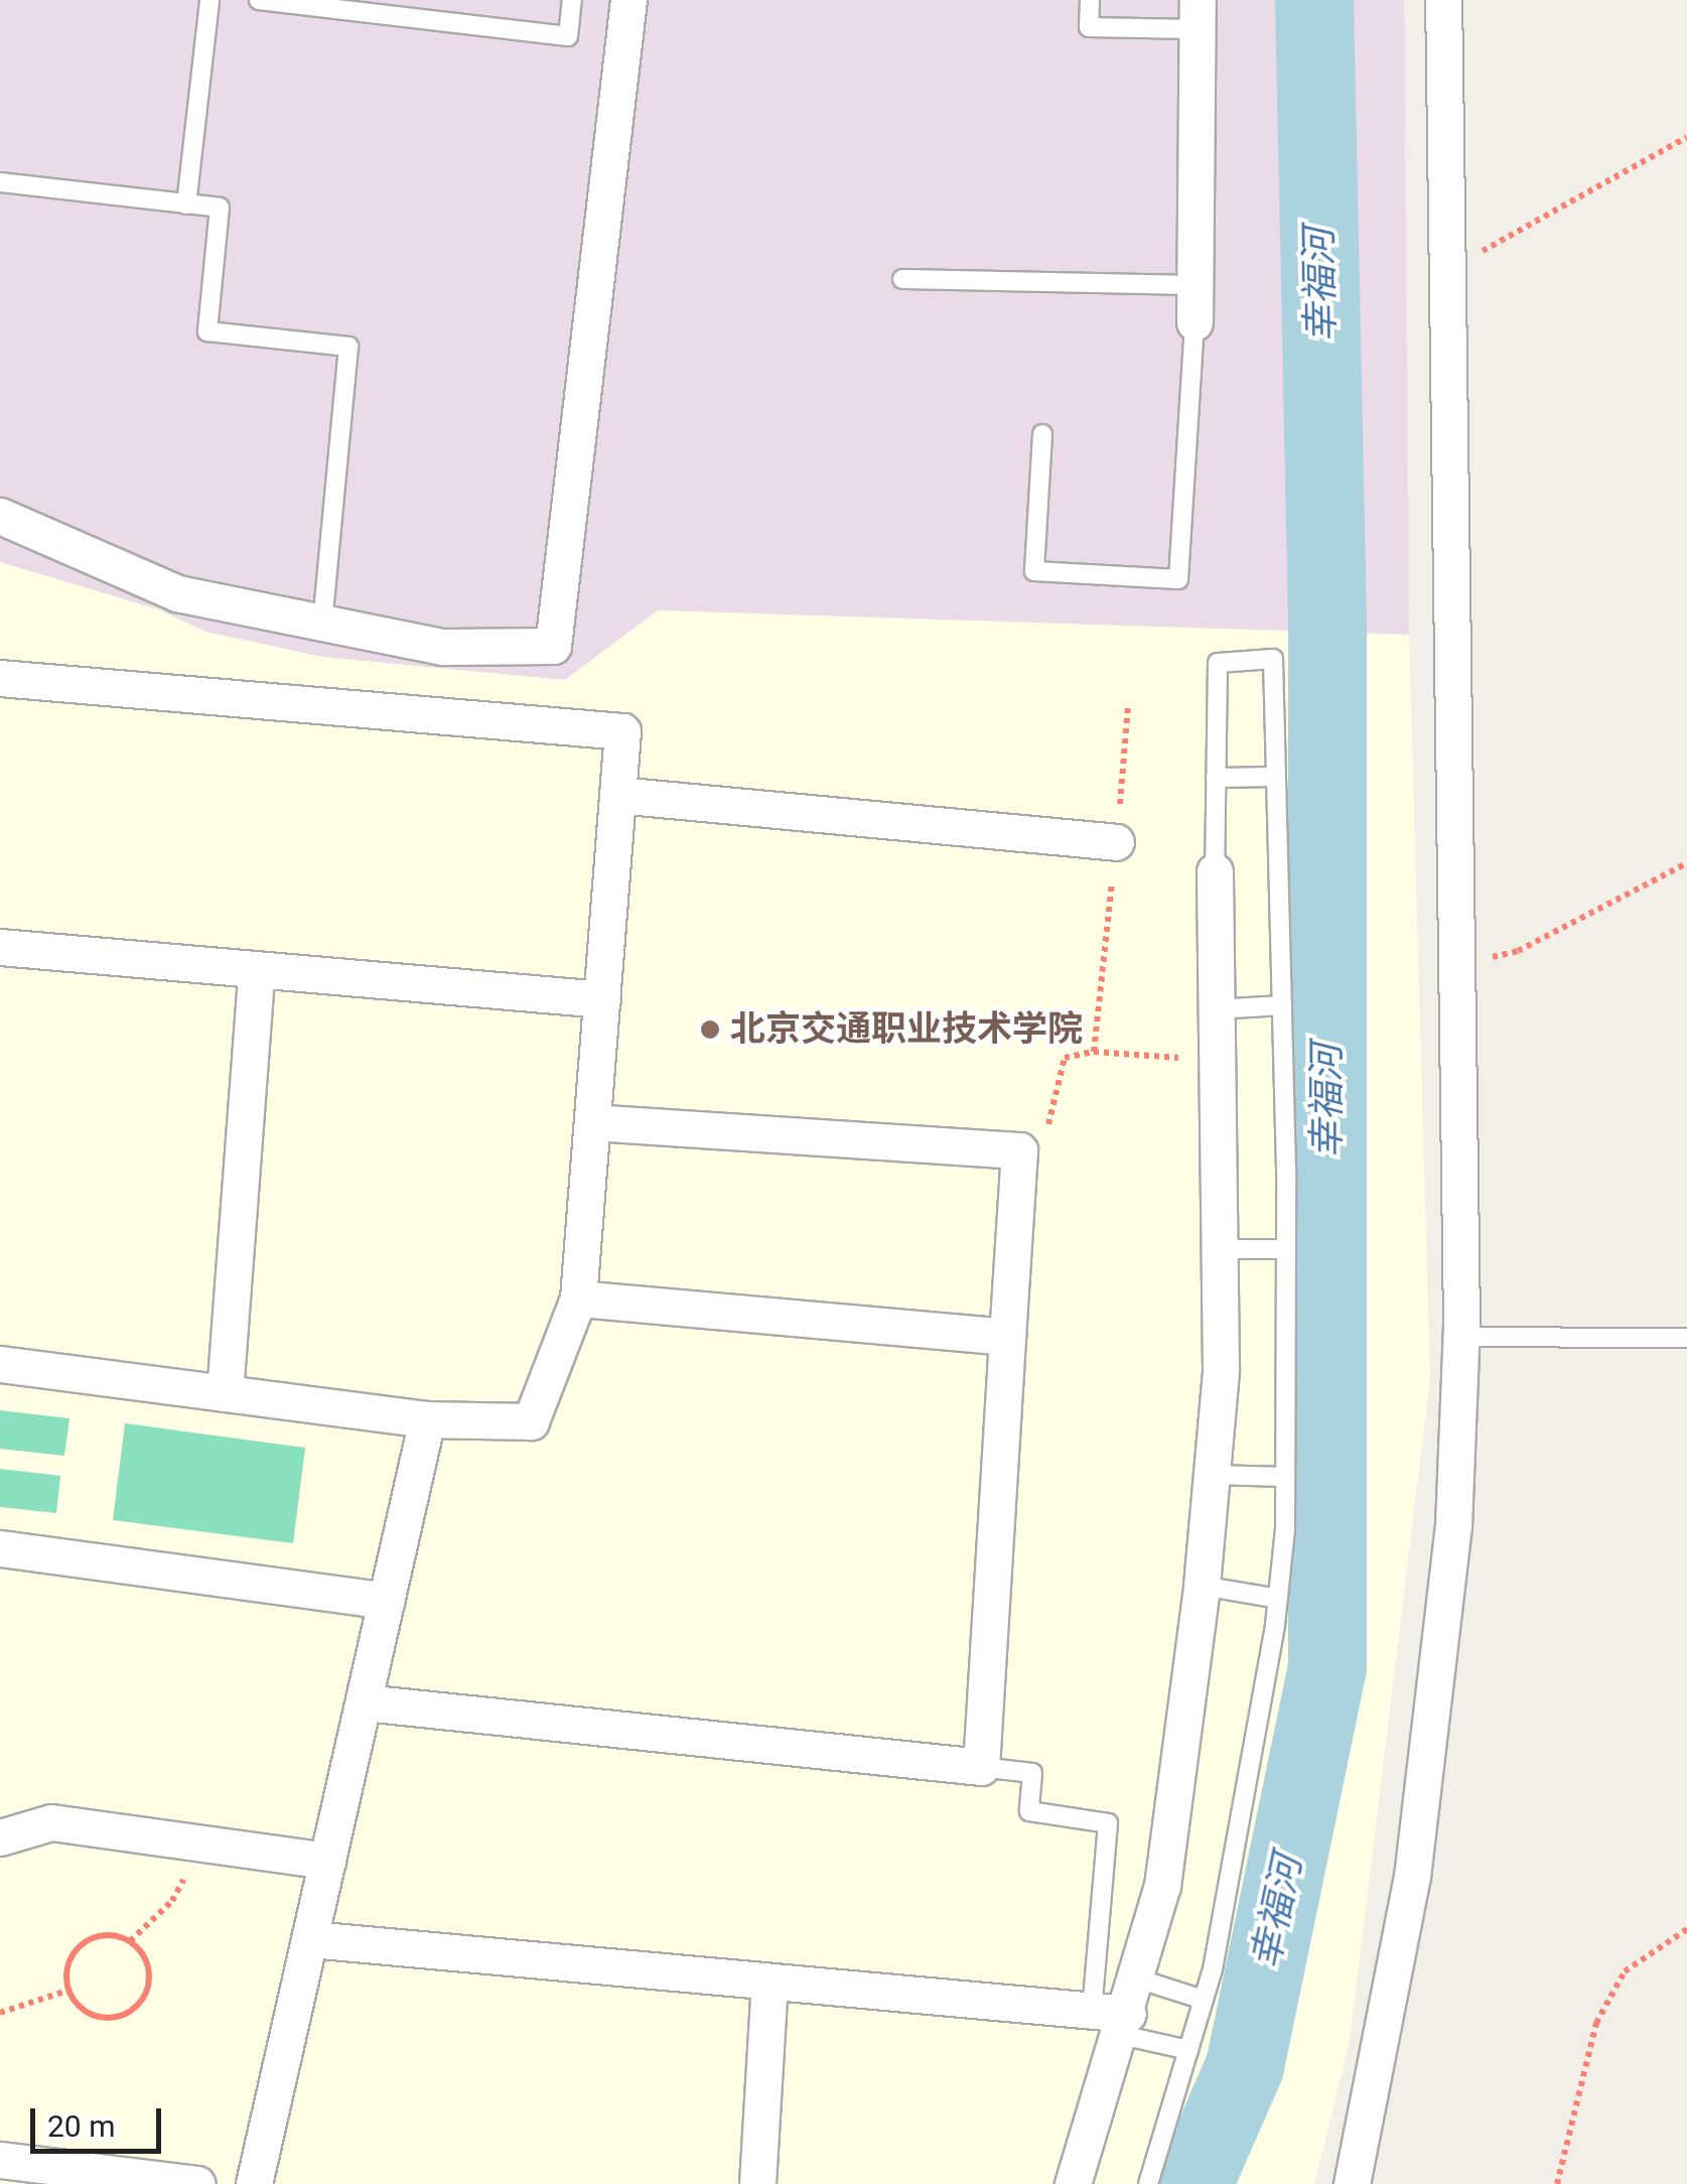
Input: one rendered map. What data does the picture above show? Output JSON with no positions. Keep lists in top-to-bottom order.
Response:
{
  "water": ["幸福河"],
  "places": ["北京交通职业技术学院"],
  "scale_bar": "20 m"
}
